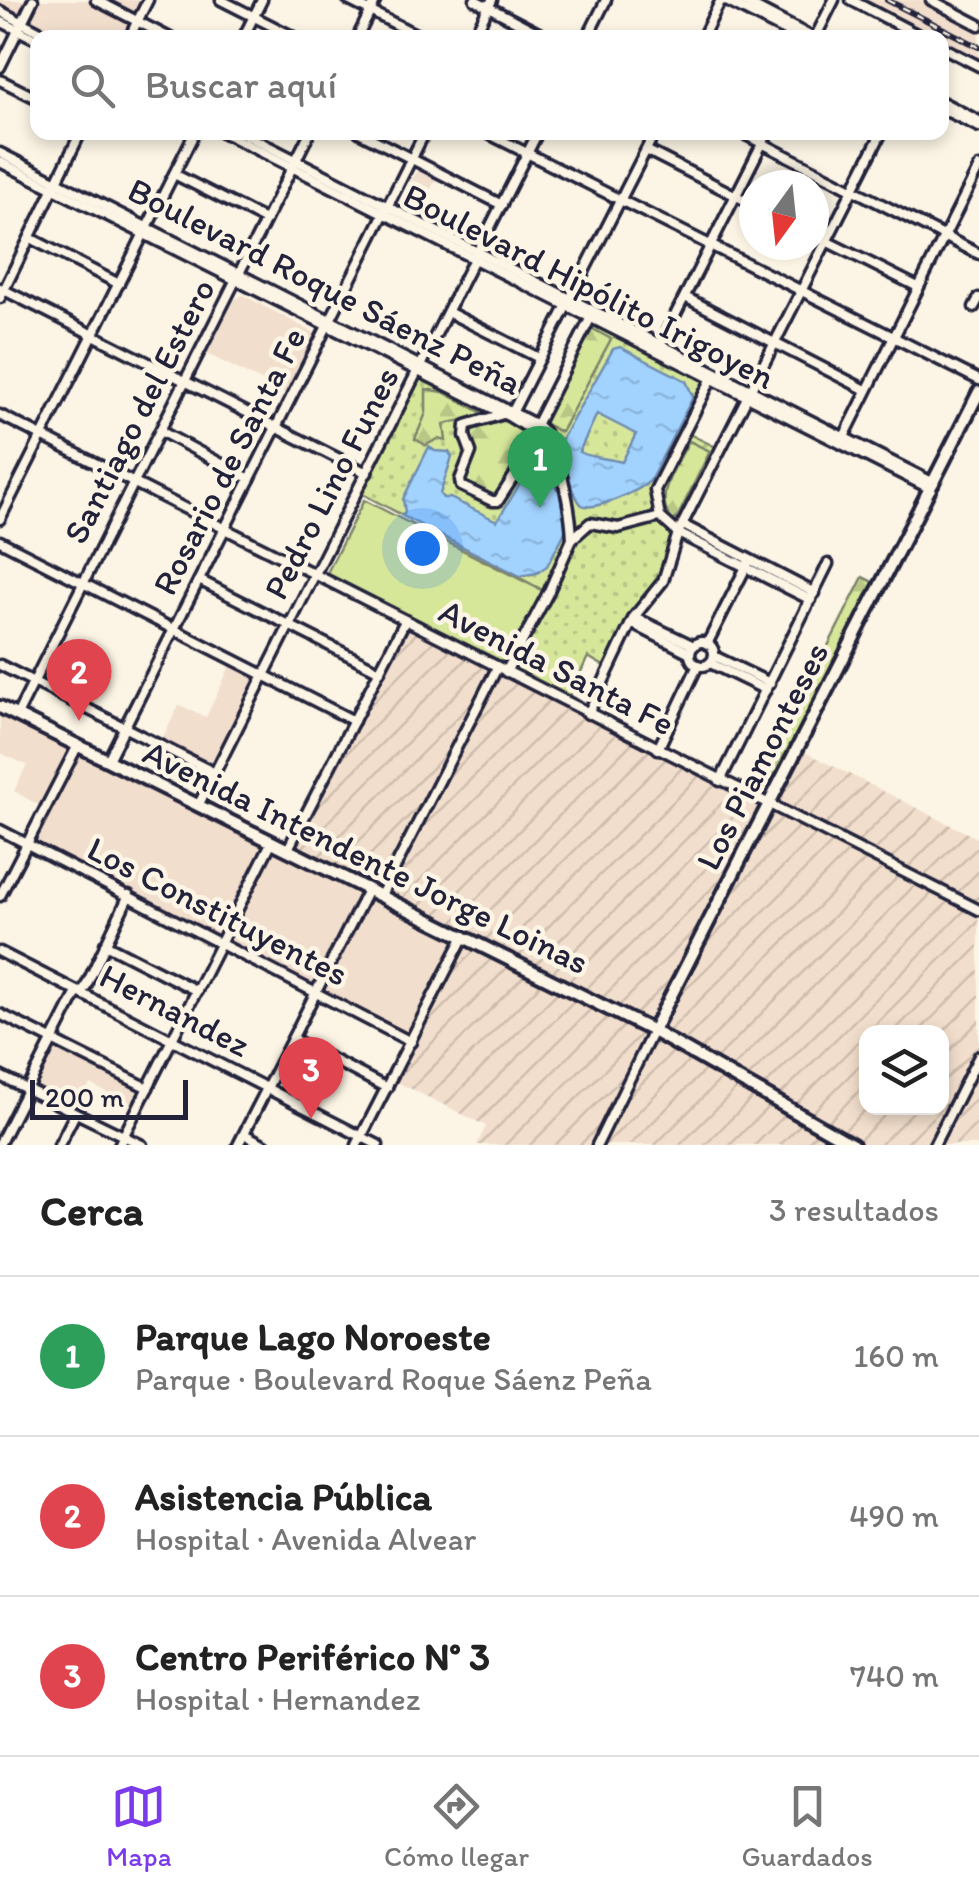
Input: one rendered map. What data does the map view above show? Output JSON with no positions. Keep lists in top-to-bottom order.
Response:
{
  "streets": {
    "main road": ["Los Piamonteses", "Avenida Intendente Jorge Loinas"],
    "street": [
      "Boulevard Roque Sáenz Peña",
      "Boulevard Hipólito Irigoyen",
      "Santiago del Estero",
      "Rosario de Santa Fe",
      "Pedro Lino Funes",
      "Avenida Santa Fe",
      "Los Constituyentes",
      "Hernandez"
    ]
  },
  "crossings": [
    ["Boulevard Roque Sáenz Peña", "Santiago del Estero"],
    ["Boulevard Roque Sáenz Peña", "Rosario de Santa Fe"],
    ["Boulevard Roque Sáenz Peña", "Pedro Lino Funes"],
    ["Boulevard Hipólito Irigoyen", "Santiago del Estero"],
    ["Boulevard Hipólito Irigoyen", "Rosario de Santa Fe"],
    ["Boulevard Hipólito Irigoyen", "Pedro Lino Funes"],
    ["Boulevard Hipólito Irigoyen", "Los Piamonteses"],
    ["Santiago del Estero", "Avenida Santa Fe"],
    ["Santiago del Estero", "Avenida Intendente Jorge Loinas"],
    ["Rosario de Santa Fe", "Avenida Santa Fe"],
    ["Rosario de Santa Fe", "Avenida Intendente Jorge Loinas"],
    ["Pedro Lino Funes", "Avenida Santa Fe"],
    ["Pedro Lino Funes", "Avenida Intendente Jorge Loinas"],
    ["Avenida Santa Fe", "Los Piamonteses"],
    ["Los Piamonteses", "Avenida Intendente Jorge Loinas"]
  ],
  "scale_bar": "200 m",
  "north": "bottom",
  "page": {
    "search": "Buscar aquí",
    "pins": ["1", "2", "3"],
    "scale": "200 m",
    "heading": ["Cerca", "3 resultados"],
    "list": [
      {
        "mark": "1",
        "name": "Parque Lago Noroeste",
        "note": "Parque · Boulevard Roque Sáenz Peña",
        "value": "160 m"
      },
      {
        "mark": "2",
        "name": "Asistencia Pública",
        "note": "Hospital · Avenida Alvear",
        "value": "490 m"
      },
      {
        "mark": "3",
        "name": "Centro Periférico N° 3",
        "note": "Hospital · Hernandez",
        "value": "740 m"
      }
    ],
    "nav": ["Mapa", "Cómo llegar", "Guardados"]
  }
}
